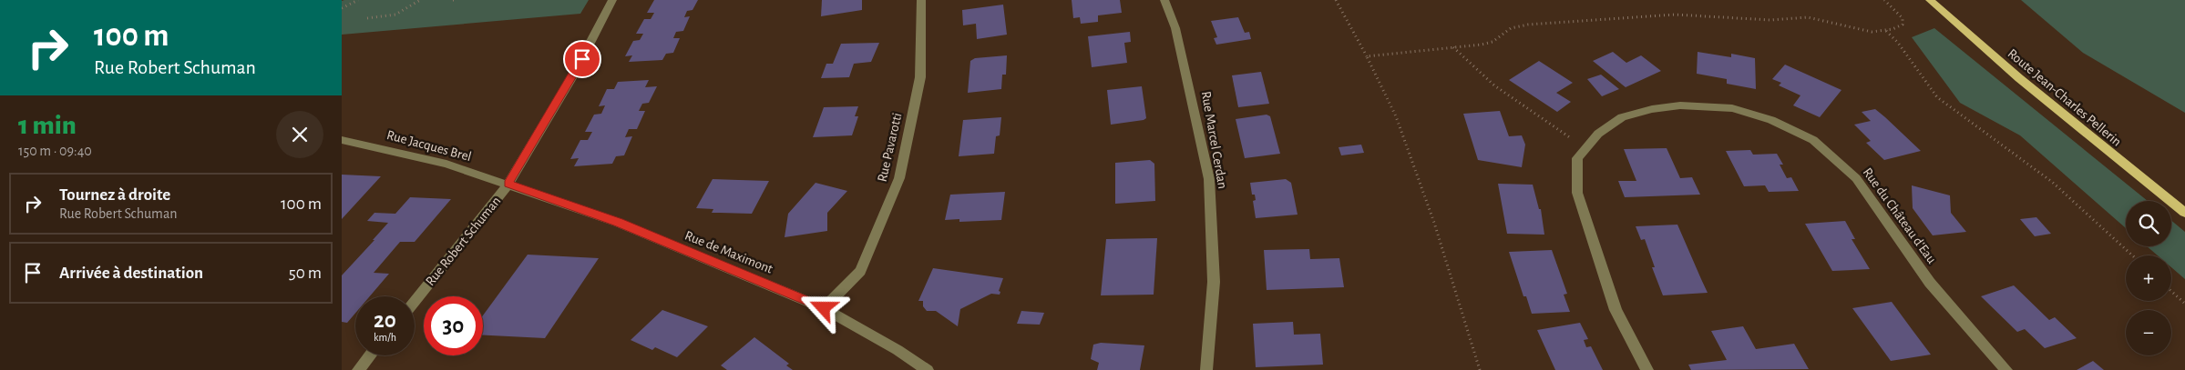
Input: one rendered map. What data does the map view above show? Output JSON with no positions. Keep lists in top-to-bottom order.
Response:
{
  "streets": {
    "main road": ["Route Jean-Charles Pellerin"],
    "street": [
      "Rue Marcel Cerdan",
      "Rue Jacques Brel",
      "Rue Pavarotti",
      "Rue du Château d'Eau",
      "Rue Robert Schuman",
      "Rue de Maximont"
    ]
  },
  "crossings": [
    ["Rue Jacques Brel", "Rue Robert Schuman"],
    ["Rue Jacques Brel", "Rue de Maximont"],
    ["Rue Pavarotti", "Rue de Maximont"],
    ["Rue Robert Schuman", "Rue de Maximont"]
  ],
  "page": {
    "turn": ["100 m", "Rue Robert Schuman"],
    "heading": ["1 min", "150 m · 09:40"],
    "list": [
      {
        "name": "Tournez à droite",
        "note": "Rue Robert Schuman",
        "value": "100 m"
      },
      {
        "name": "Arrivée à destination",
        "value": "50 m"
      }
    ],
    "map_buttons": ["+", "−"],
    "speed": "20 km/h",
    "limit": "30"
  }
}
